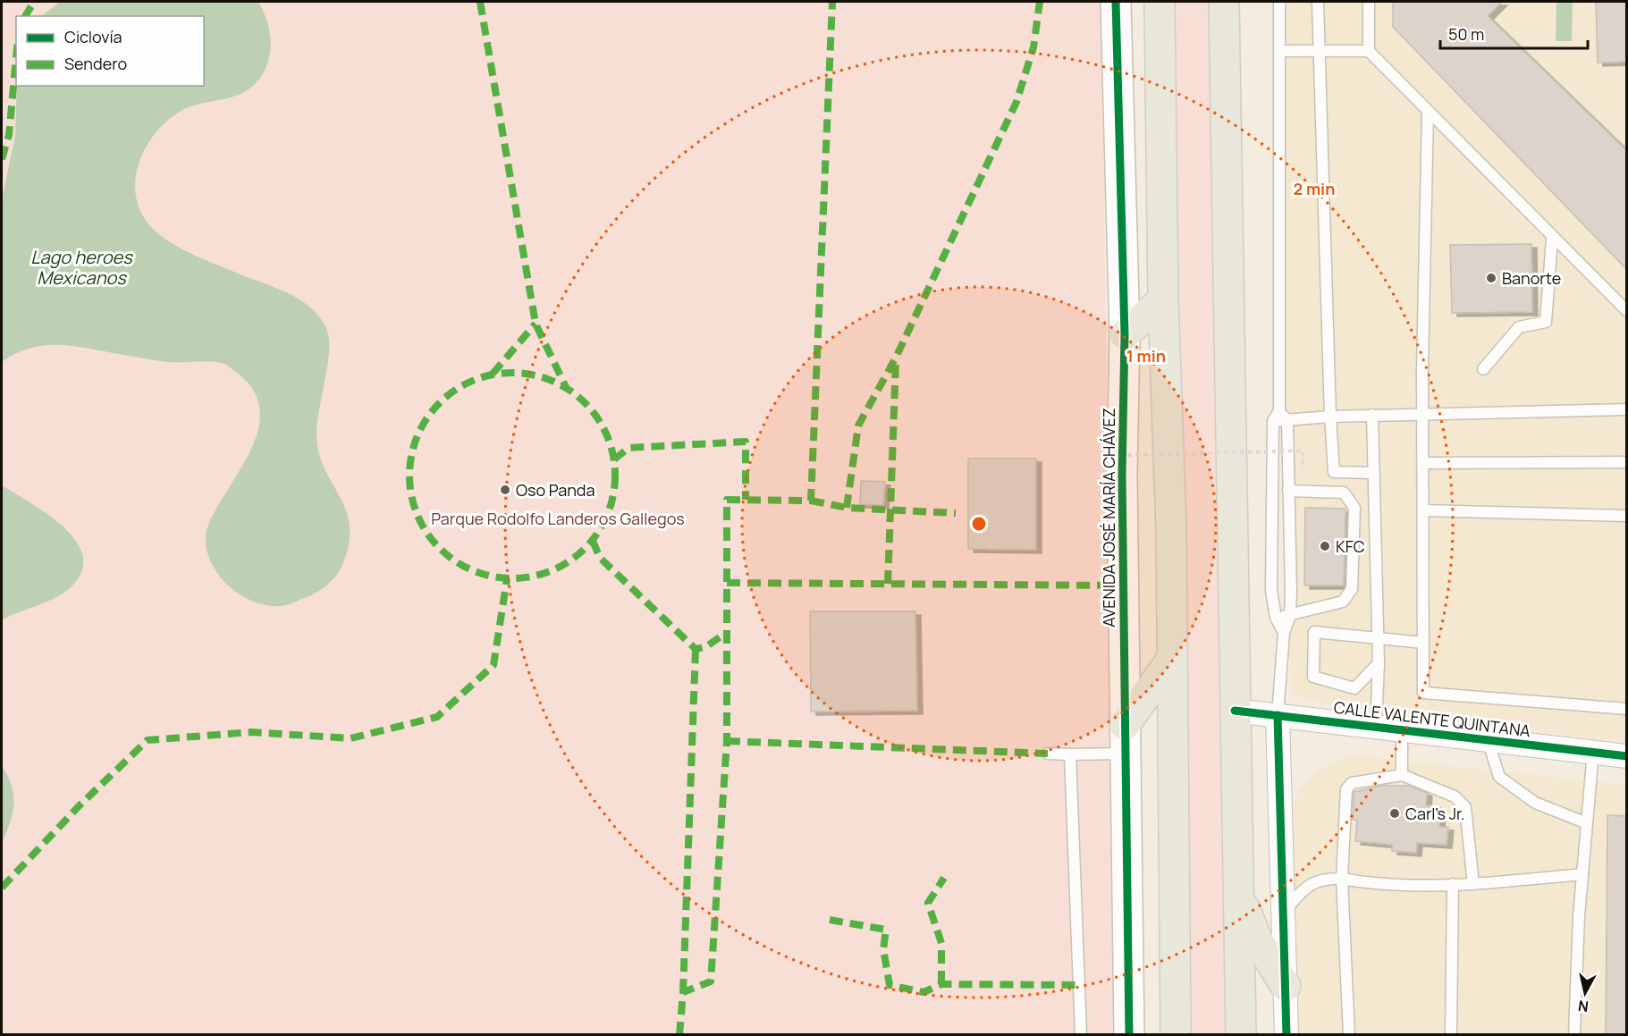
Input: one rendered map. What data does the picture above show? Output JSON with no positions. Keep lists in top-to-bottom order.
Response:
{
  "streets": {
    "street": ["AVENIDA JOSÉ MARÍA CHÁVEZ", "CALLE VALENTE QUINTANA"]
  },
  "water": ["Lago heroes Mexicanos"],
  "parks": ["Parque Rodolfo Landeros Gallegos"],
  "places": [
    "Banorte",
    "Oso Panda",
    "KFC",
    "Carl's Jr."
  ],
  "legend": ["Ciclovía", "Sendero"],
  "scale_bar": "50 m",
  "north": "bottom",
  "rings": ["2 min", "1 min"]
}
